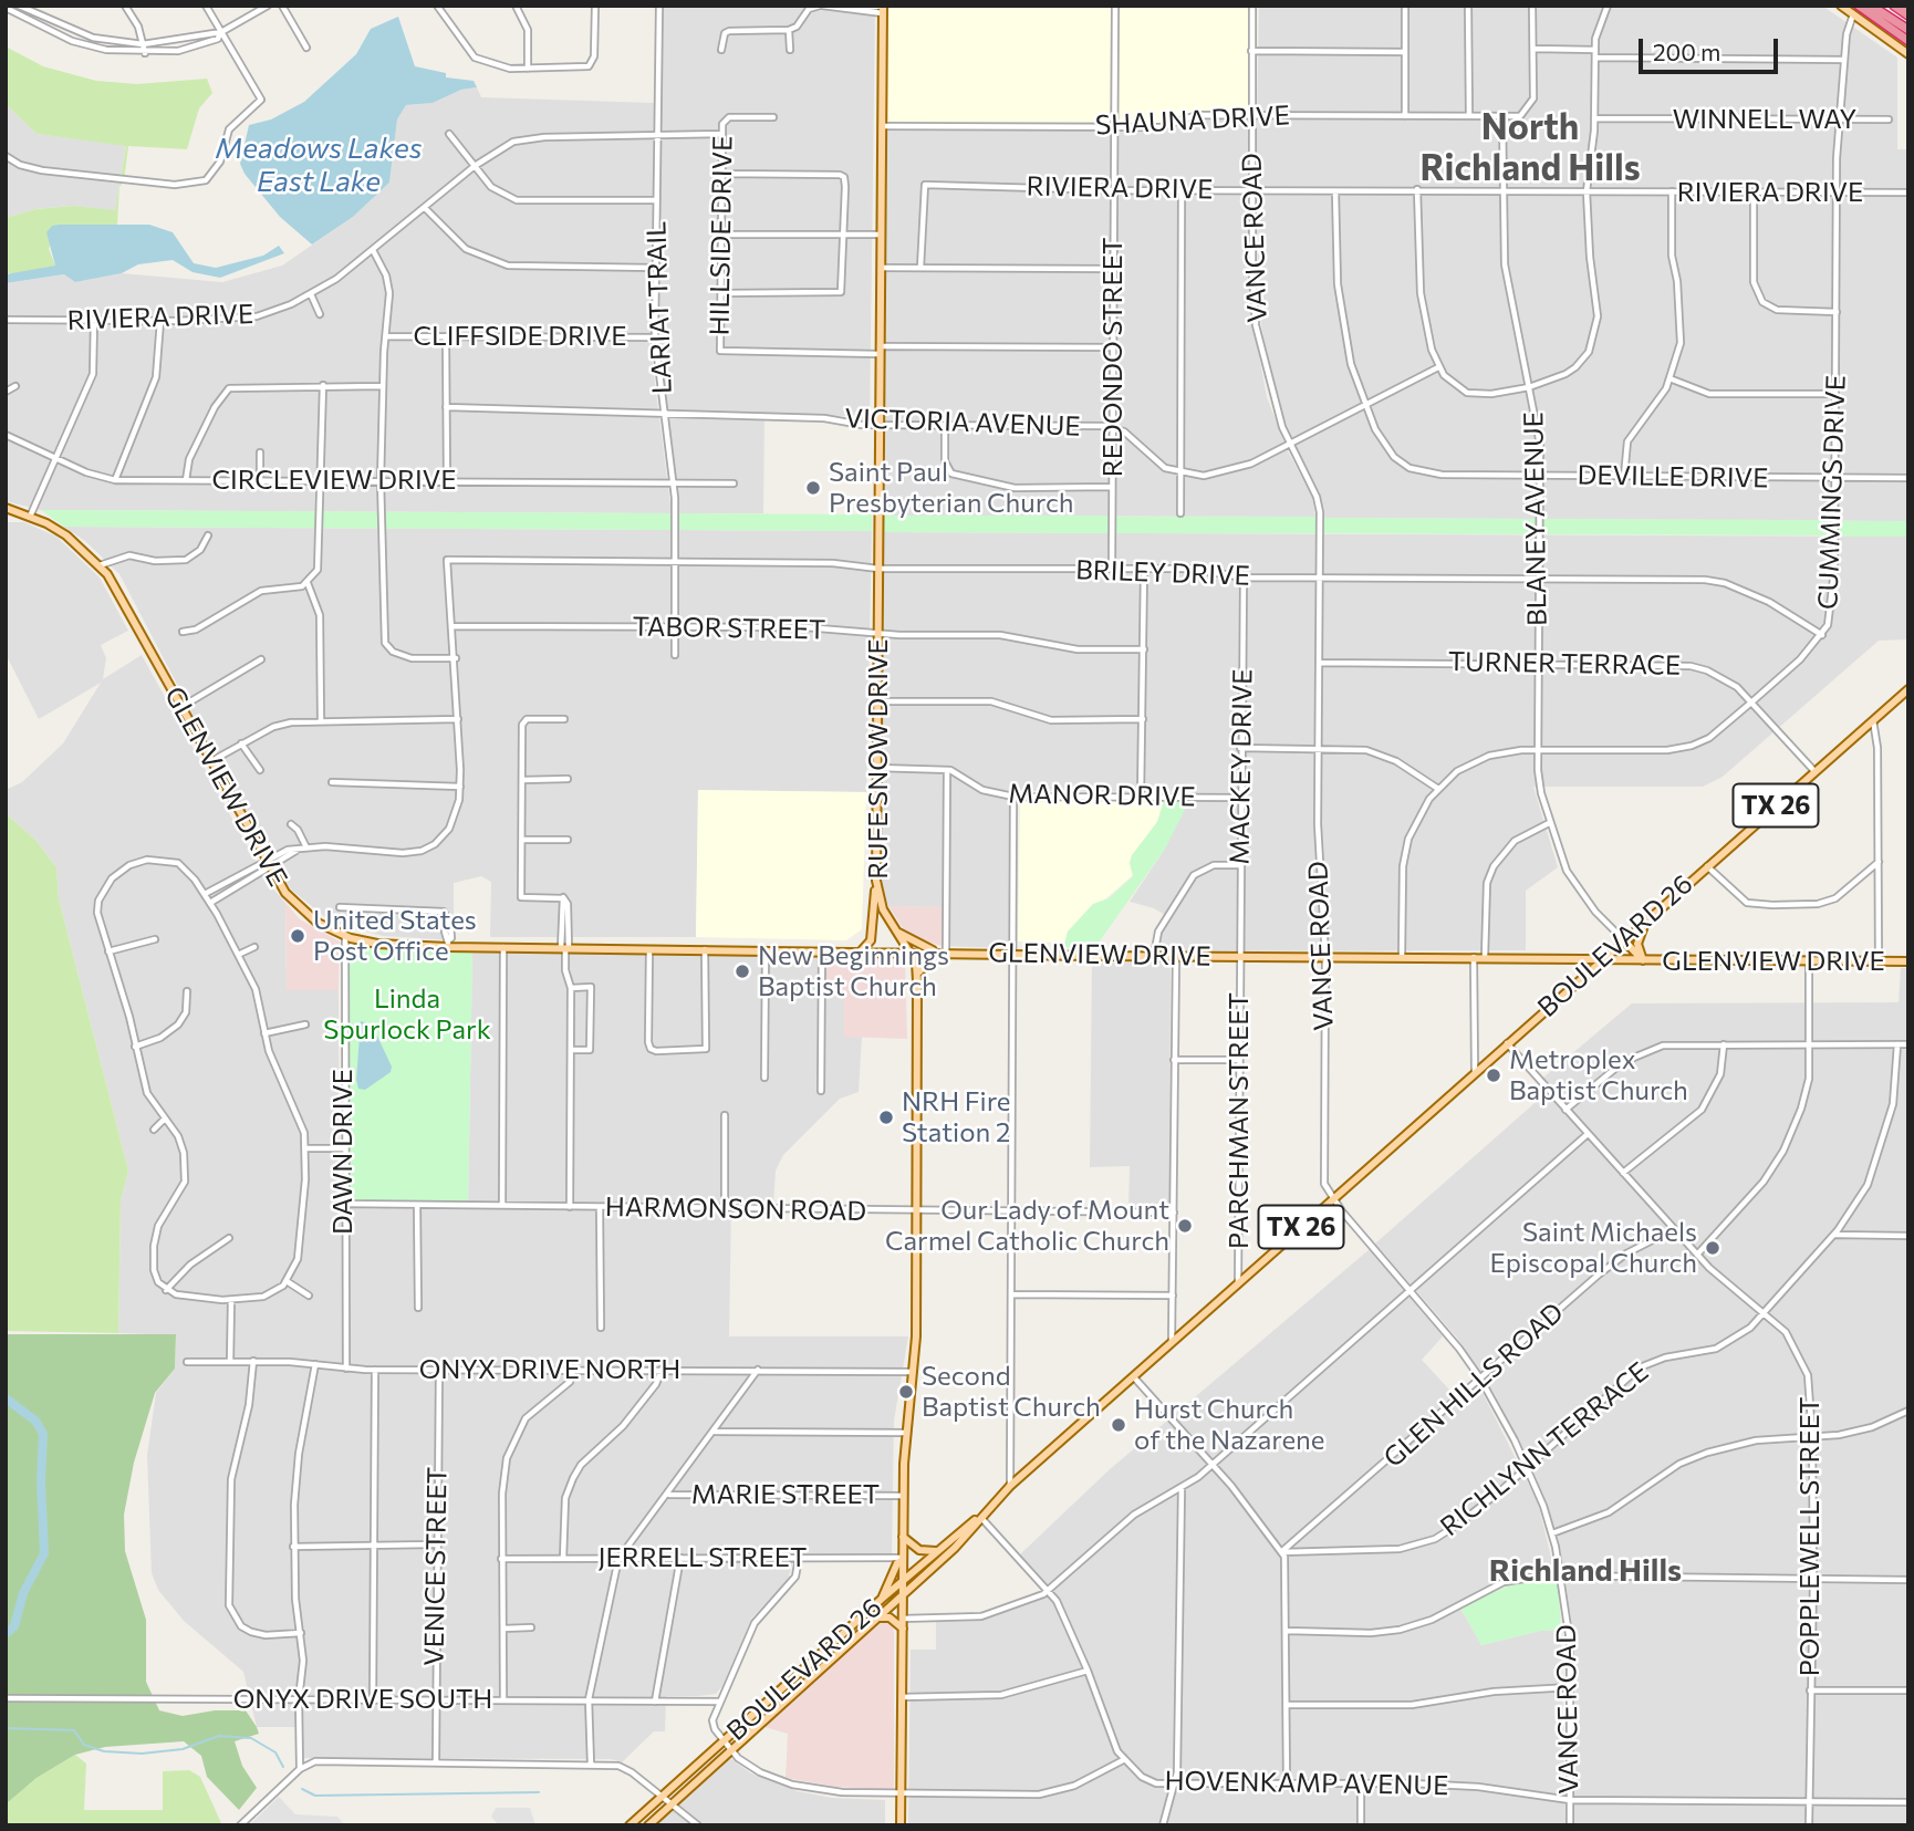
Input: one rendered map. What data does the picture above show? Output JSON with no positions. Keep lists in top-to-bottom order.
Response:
{
  "streets": {
    "main road": [
      "RUFE SNOW DRIVE",
      "GLENVIEW DRIVE",
      "TX 26",
      "BOULEVARD 26"
    ],
    "street": [
      "WINNELL WAY",
      "SHAUNA DRIVE",
      "RIVIERA DRIVE",
      "HILLSIDE DRIVE",
      "VANCE ROAD",
      "LARIAT TRAIL",
      "CLIFFSIDE DRIVE",
      "REDONDO STREET",
      "VICTORIA AVENUE",
      "DEVILLE DRIVE",
      "CIRCLEVIEW DRIVE",
      "CUMMINGS DRIVE",
      "BLANEY AVENUE",
      "BRILEY DRIVE",
      "TABOR STREET",
      "TURNER TERRACE",
      "MACKEY DRIVE",
      "MANOR DRIVE",
      "PARCHMAN STREET",
      "DAWN DRIVE",
      "HARMONSON ROAD",
      "ONYX DRIVE NORTH",
      "GLEN HILLS ROAD",
      "RICHLYNN TERRACE",
      "MARIE STREET",
      "POPPLEWELL STREET",
      "JERRELL STREET",
      "VENICE STREET",
      "ONYX DRIVE SOUTH",
      "HOVENKAMP AVENUE"
    ]
  },
  "crossings": [
    ["WINNELL WAY", "CUMMINGS DRIVE"],
    ["SHAUNA DRIVE", "VANCE ROAD"],
    ["SHAUNA DRIVE", "REDONDO STREET"],
    ["SHAUNA DRIVE", "BLANEY AVENUE"],
    ["SHAUNA DRIVE", "RUFE SNOW DRIVE"],
    ["RIVIERA DRIVE", "HILLSIDE DRIVE"],
    ["RIVIERA DRIVE", "VANCE ROAD"],
    ["RIVIERA DRIVE", "LARIAT TRAIL"],
    ["RIVIERA DRIVE", "REDONDO STREET"],
    ["RIVIERA DRIVE", "DEVILLE DRIVE"],
    ["RIVIERA DRIVE", "CUMMINGS DRIVE"],
    ["RIVIERA DRIVE", "BLANEY AVENUE"],
    ["HILLSIDE DRIVE", "RUFE SNOW DRIVE"],
    ["VANCE ROAD", "BRILEY DRIVE"],
    ["VANCE ROAD", "TURNER TERRACE"],
    ["VANCE ROAD", "GLENVIEW DRIVE"],
    ["VANCE ROAD", "BOULEVARD 26"],
    ["VANCE ROAD", "GLEN HILLS ROAD"],
    ["VANCE ROAD", "RICHLYNN TERRACE"],
    ["VANCE ROAD", "HOVENKAMP AVENUE"],
    ["LARIAT TRAIL", "CLIFFSIDE DRIVE"],
    ["LARIAT TRAIL", "VICTORIA AVENUE"],
    ["LARIAT TRAIL", "CIRCLEVIEW DRIVE"],
    ["LARIAT TRAIL", "BRILEY DRIVE"],
    ["LARIAT TRAIL", "TABOR STREET"],
    ["REDONDO STREET", "VICTORIA AVENUE"],
    ["REDONDO STREET", "BRILEY DRIVE"],
    ["VICTORIA AVENUE", "RUFE SNOW DRIVE"],
    ["DEVILLE DRIVE", "CUMMINGS DRIVE"],
    ["DEVILLE DRIVE", "BLANEY AVENUE"],
    ["CUMMINGS DRIVE", "BLANEY AVENUE"],
    ["CUMMINGS DRIVE", "BRILEY DRIVE"],
    ["CUMMINGS DRIVE", "TURNER TERRACE"],
    ["CUMMINGS DRIVE", "GLENVIEW DRIVE"],
    ["BLANEY AVENUE", "BRILEY DRIVE"],
    ["BLANEY AVENUE", "TURNER TERRACE"],
    ["BLANEY AVENUE", "BOULEVARD 26"],
    ["BRILEY DRIVE", "TABOR STREET"],
    ["BRILEY DRIVE", "RUFE SNOW DRIVE"],
    ["BRILEY DRIVE", "MACKEY DRIVE"],
    ["TABOR STREET", "RUFE SNOW DRIVE"],
    ["TURNER TERRACE", "BOULEVARD 26"],
    ["RUFE SNOW DRIVE", "GLENVIEW DRIVE"],
    ["RUFE SNOW DRIVE", "MANOR DRIVE"],
    ["RUFE SNOW DRIVE", "BOULEVARD 26"],
    ["RUFE SNOW DRIVE", "HARMONSON ROAD"],
    ["RUFE SNOW DRIVE", "ONYX DRIVE NORTH"],
    ["RUFE SNOW DRIVE", "MARIE STREET"],
    ["RUFE SNOW DRIVE", "JERRELL STREET"],
    ["MACKEY DRIVE", "GLENVIEW DRIVE"],
    ["MACKEY DRIVE", "MANOR DRIVE"],
    ["MACKEY DRIVE", "PARCHMAN STREET"],
    ["GLENVIEW DRIVE", "BOULEVARD 26"],
    ["GLENVIEW DRIVE", "PARCHMAN STREET"],
    ["GLENVIEW DRIVE", "DAWN DRIVE"],
    ["BOULEVARD 26", "PARCHMAN STREET"],
    ["BOULEVARD 26", "POPPLEWELL STREET"],
    ["DAWN DRIVE", "HARMONSON ROAD"],
    ["DAWN DRIVE", "ONYX DRIVE NORTH"],
    ["ONYX DRIVE NORTH", "VENICE STREET"],
    ["GLEN HILLS ROAD", "RICHLYNN TERRACE"],
    ["GLEN HILLS ROAD", "POPPLEWELL STREET"],
    ["RICHLYNN TERRACE", "POPPLEWELL STREET"],
    ["POPPLEWELL STREET", "HOVENKAMP AVENUE"],
    ["VENICE STREET", "ONYX DRIVE SOUTH"]
  ],
  "districts": ["North Richland Hills", "Richland Hills"],
  "water": ["Meadows Lakes East Lake"],
  "parks": ["Linda Spurlock Park"],
  "places": [
    "Saint Paul Presbyterian Church",
    "United States Post Office",
    "New Beginnings Baptist Church",
    "Metroplex Baptist Church",
    "NRH Fire Station 2",
    "Our Lady of Mount Carmel Catholic Church",
    "Saint Michaels Episcopal Church",
    "Second Baptist Church",
    "Hurst Church of the Nazarene"
  ],
  "scale_bar": "200 m"
}
